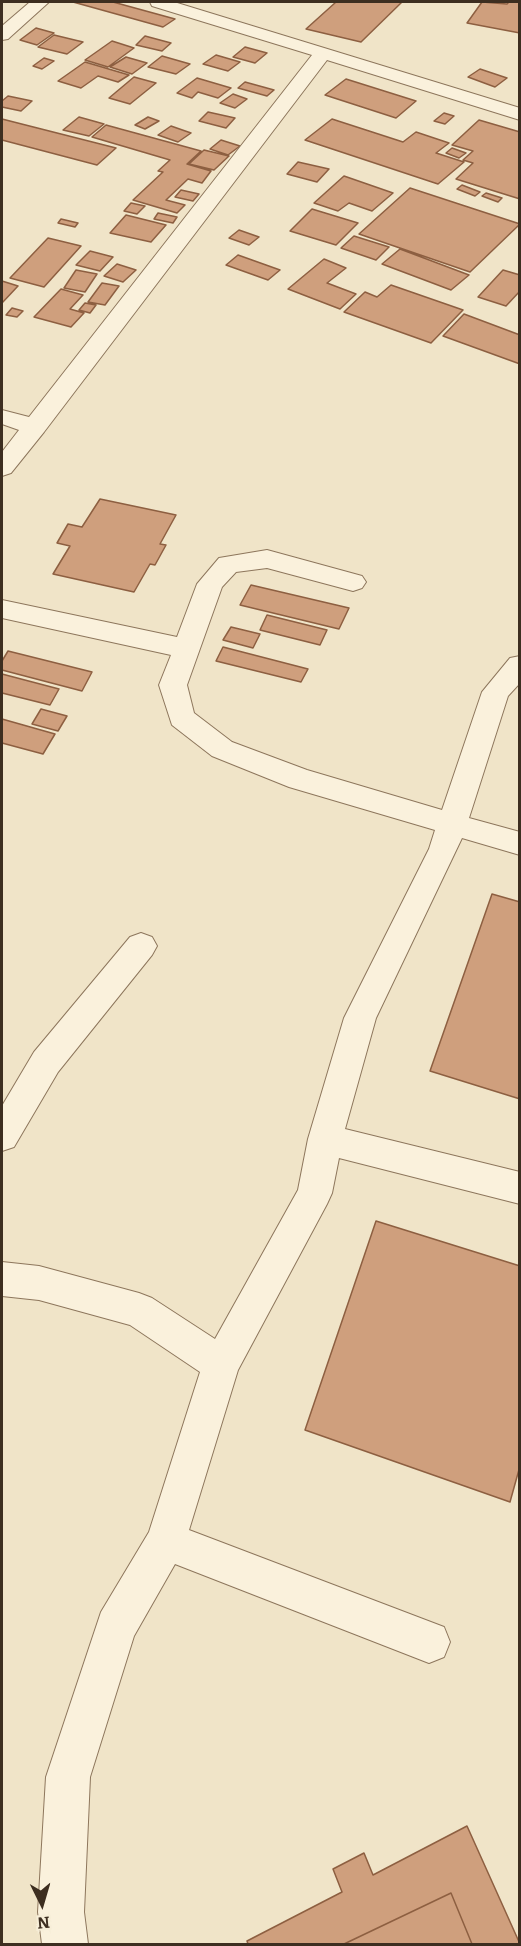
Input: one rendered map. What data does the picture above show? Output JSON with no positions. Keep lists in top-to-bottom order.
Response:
{
  "north": "bottom"
}
